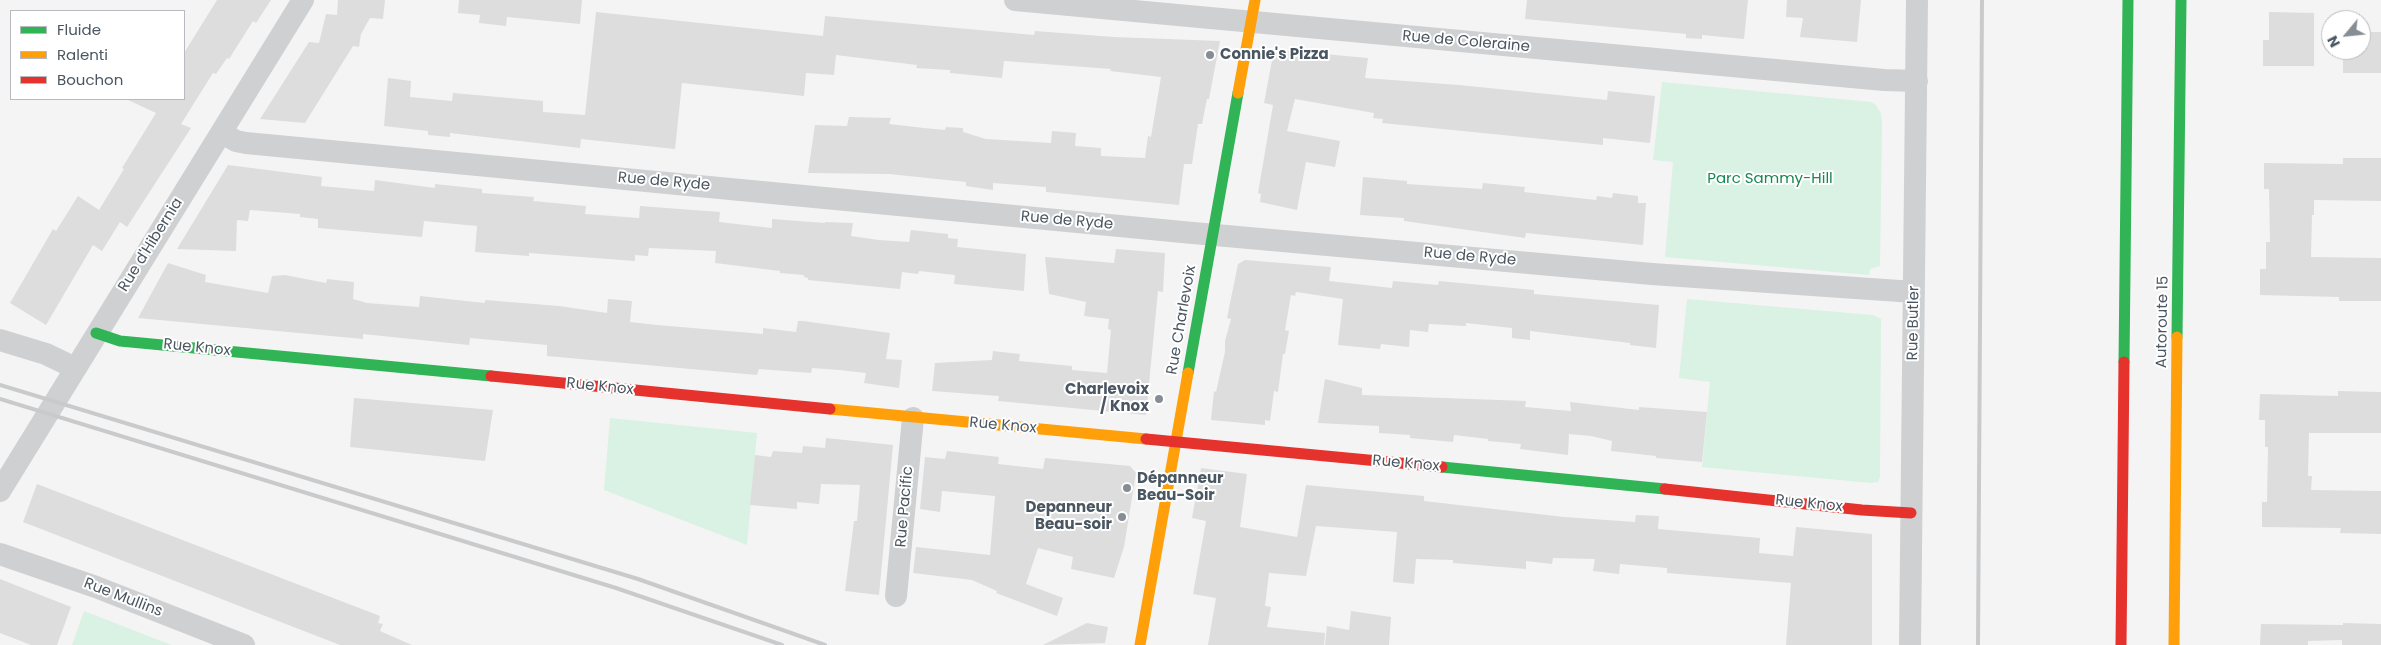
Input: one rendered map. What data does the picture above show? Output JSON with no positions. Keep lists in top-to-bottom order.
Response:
{
  "streets": {
    "main road": ["Rue Charlevoix", "Autoroute 15", "Rue Knox"],
    "street": [
      "Rue de Coleraine",
      "Rue de Ryde",
      "Rue d'Hibernia",
      "Rue Butler",
      "Rue Pacific",
      "Rue Mullins"
    ]
  },
  "crossings": [
    ["Rue de Coleraine", "Rue Charlevoix"],
    ["Rue de Coleraine", "Rue Butler"],
    ["Rue de Ryde", "Rue d'Hibernia"],
    ["Rue de Ryde", "Rue Charlevoix"],
    ["Rue de Ryde", "Rue Butler"],
    ["Rue d'Hibernia", "Rue Knox"],
    ["Rue Charlevoix", "Rue Knox"],
    ["Rue Butler", "Rue Knox"],
    ["Rue Knox", "Rue Pacific"]
  ],
  "parks": ["Parc Sammy-Hill"],
  "places": [
    "Connie's Pizza",
    "Charlevoix / Knox",
    "Dépanneur Beau-Soir",
    "Depanneur Beau-soir"
  ],
  "legend": ["Fluide", "Ralenti", "Bouchon"],
  "north": "bottom left"
}
